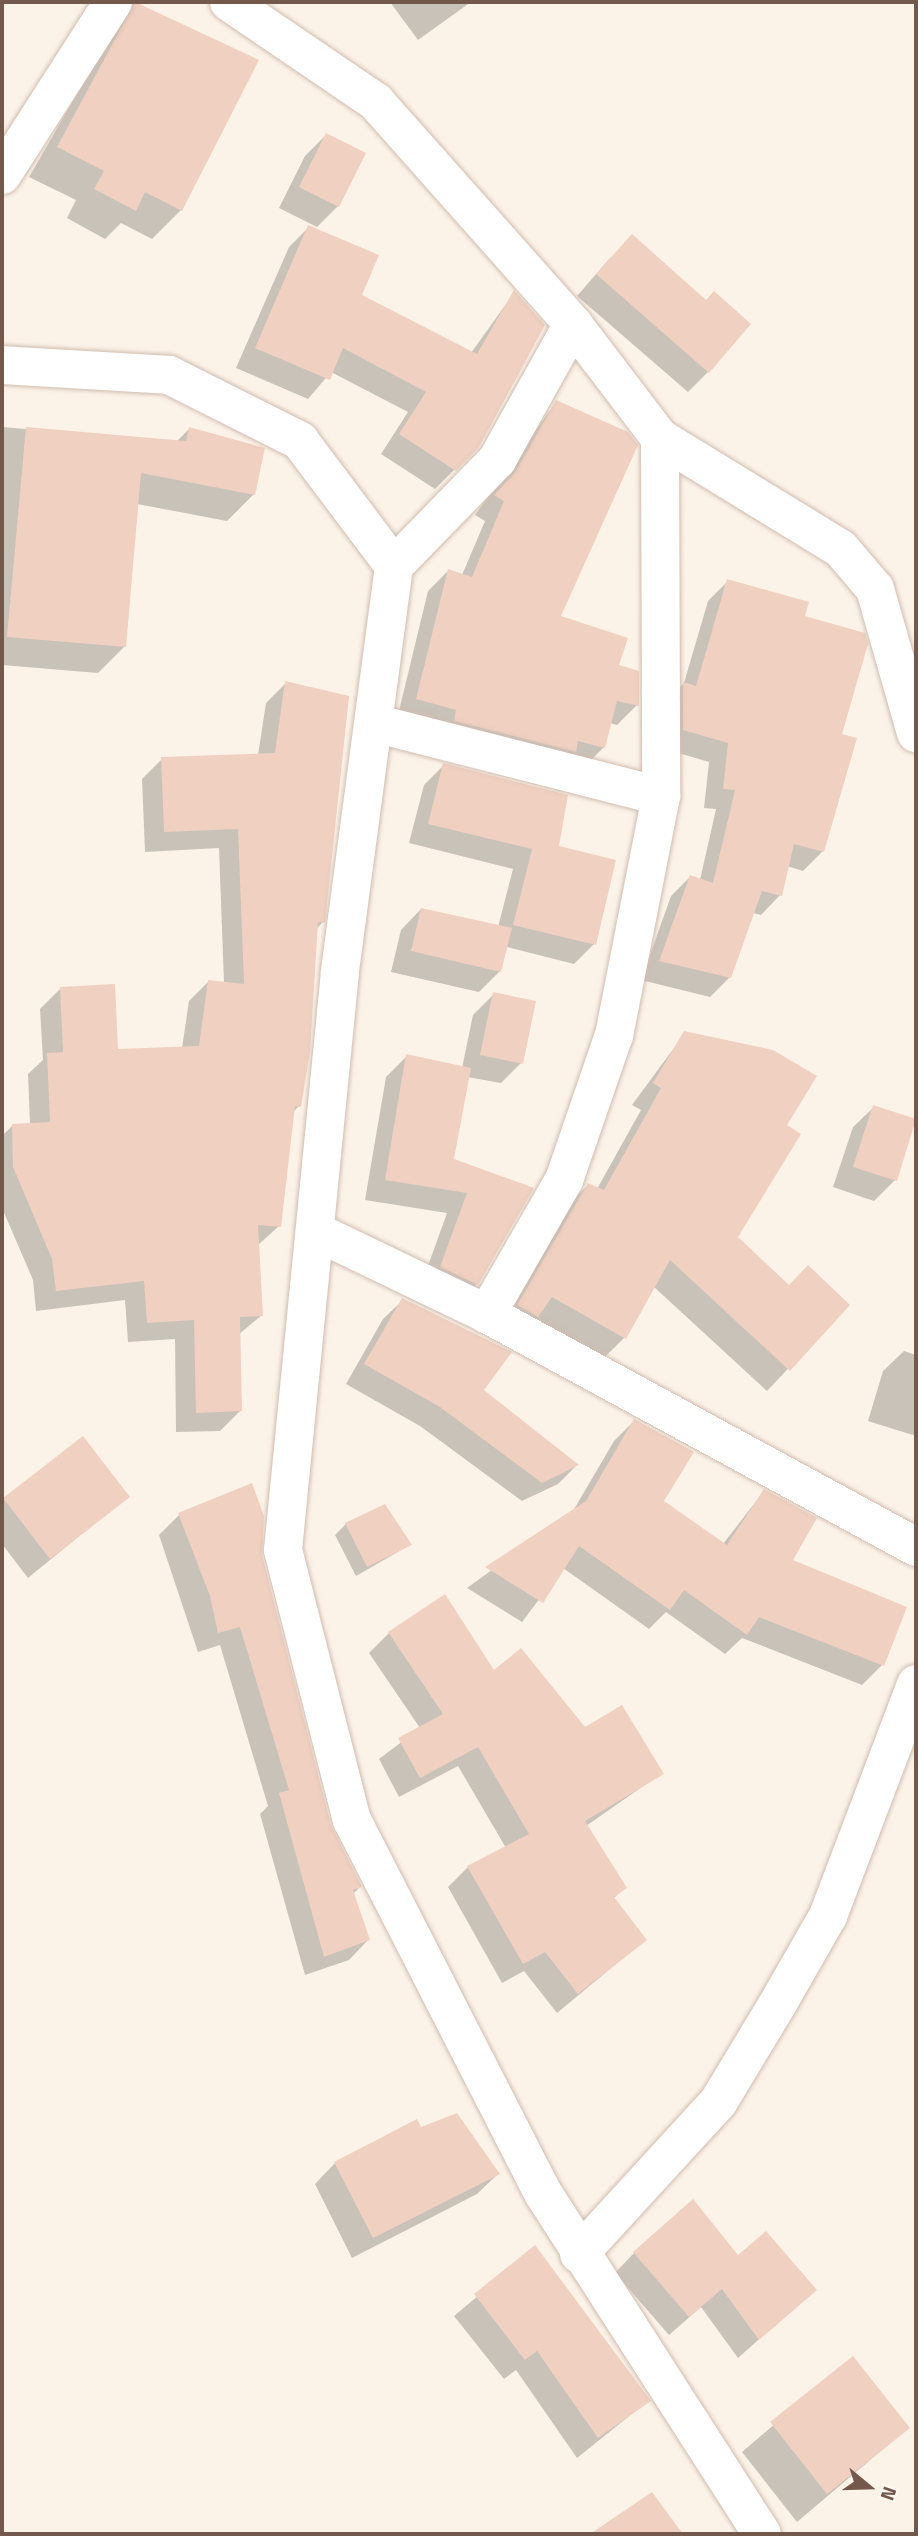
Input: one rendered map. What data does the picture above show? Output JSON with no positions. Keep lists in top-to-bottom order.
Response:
{
  "north": "right"
}
